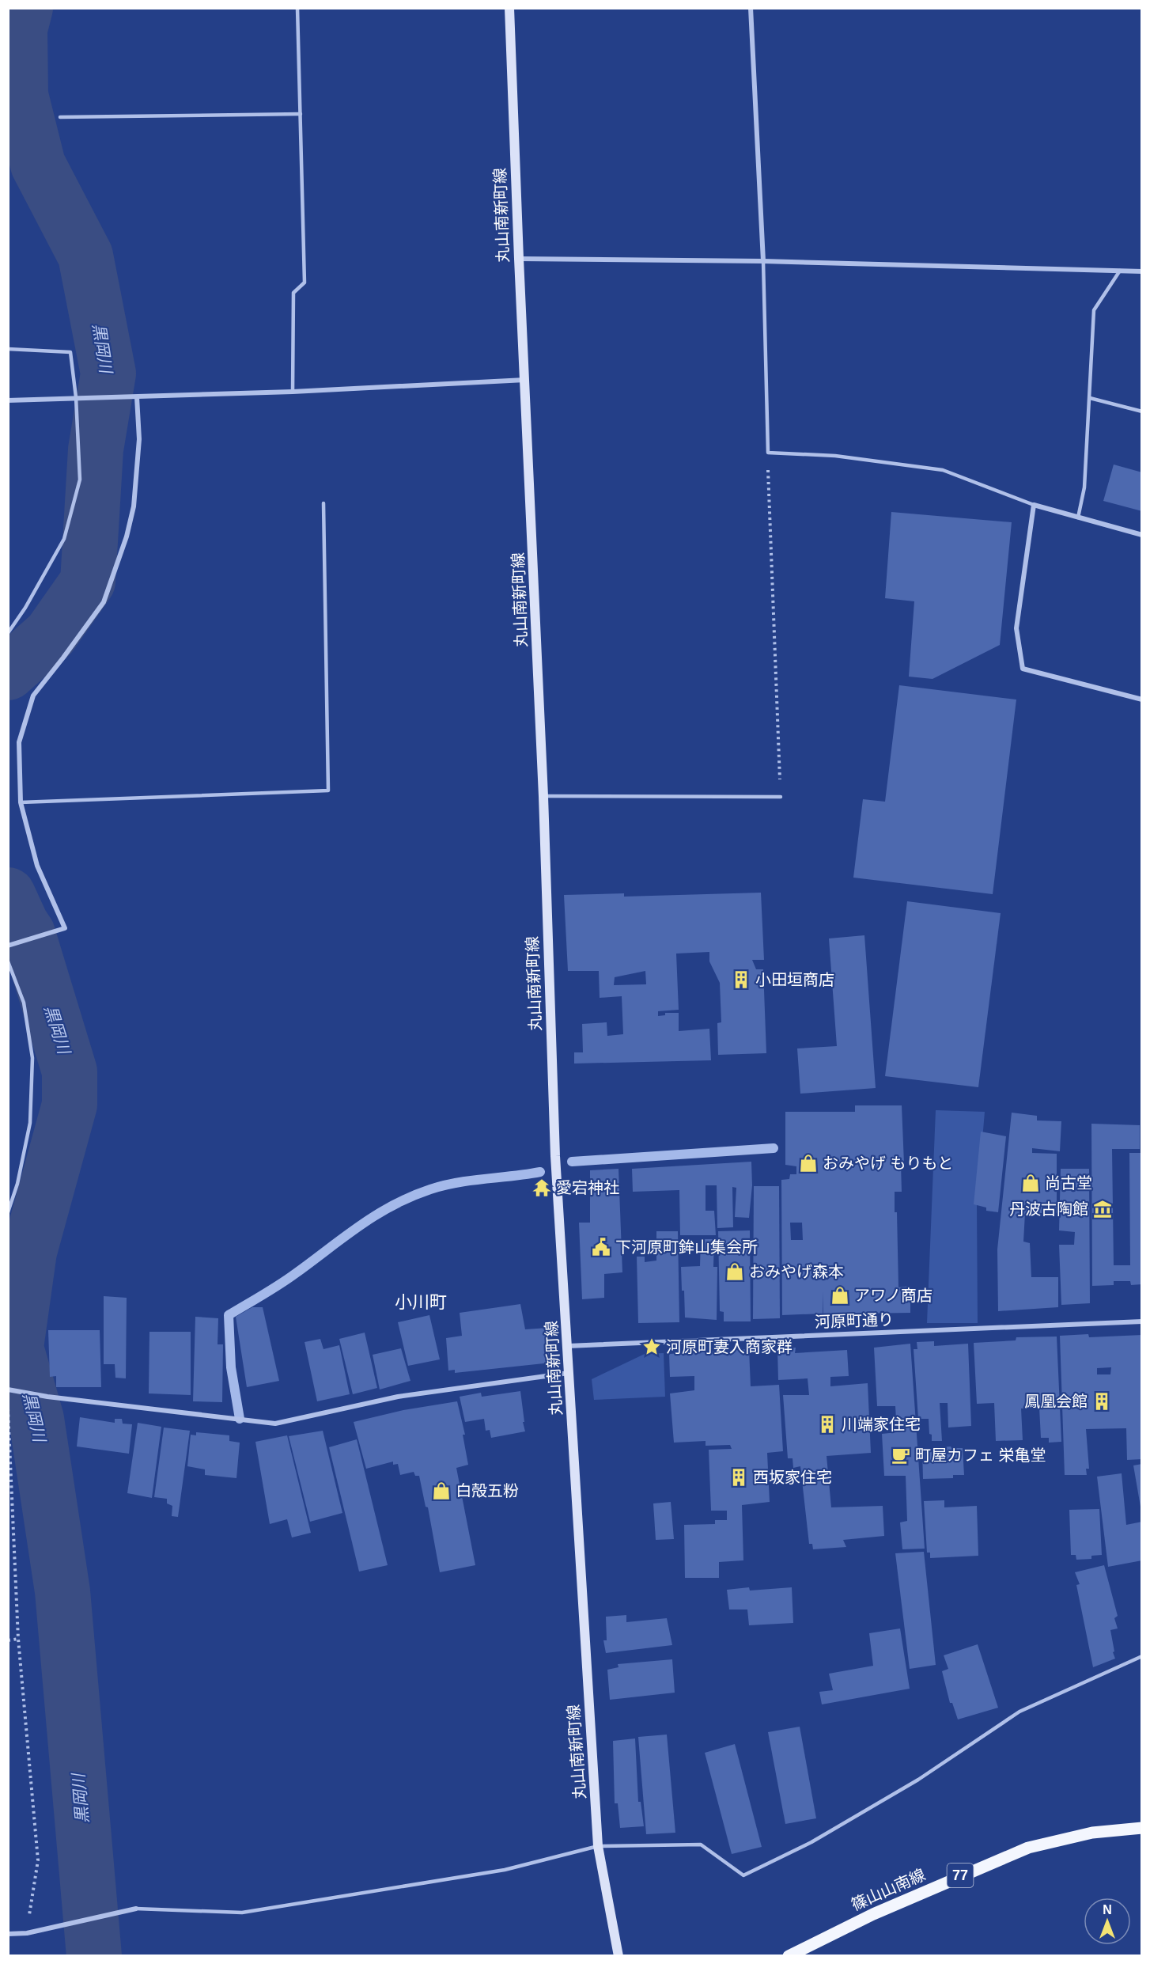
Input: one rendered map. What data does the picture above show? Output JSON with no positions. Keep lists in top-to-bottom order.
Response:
{
  "streets": {
    "main road": ["丸山南新町線", "77", "篠山山南線"],
    "street": ["河原町通り"]
  },
  "crossings": [
    ["丸山南新町線", "河原町通り"]
  ],
  "districts": ["小川町"],
  "water": ["黒岡川"],
  "places": {
    "building": [
      "小田垣商店",
      "鳳凰会館",
      "川端家住宅",
      "西坂家住宅"
    ],
    "shop": [
      "おみやげ もりもと",
      "尚古堂",
      "おみやげ森本",
      "アワノ商店",
      "白殻五粉"
    ],
    "temple": ["愛宕神社"],
    "museum": ["丹波古陶館"],
    "public building": ["下河原町鉾山集会所"],
    "place": ["河原町妻入商家群"],
    "cafe": ["町屋カフェ 栄亀堂"]
  },
  "north": "top"
}
